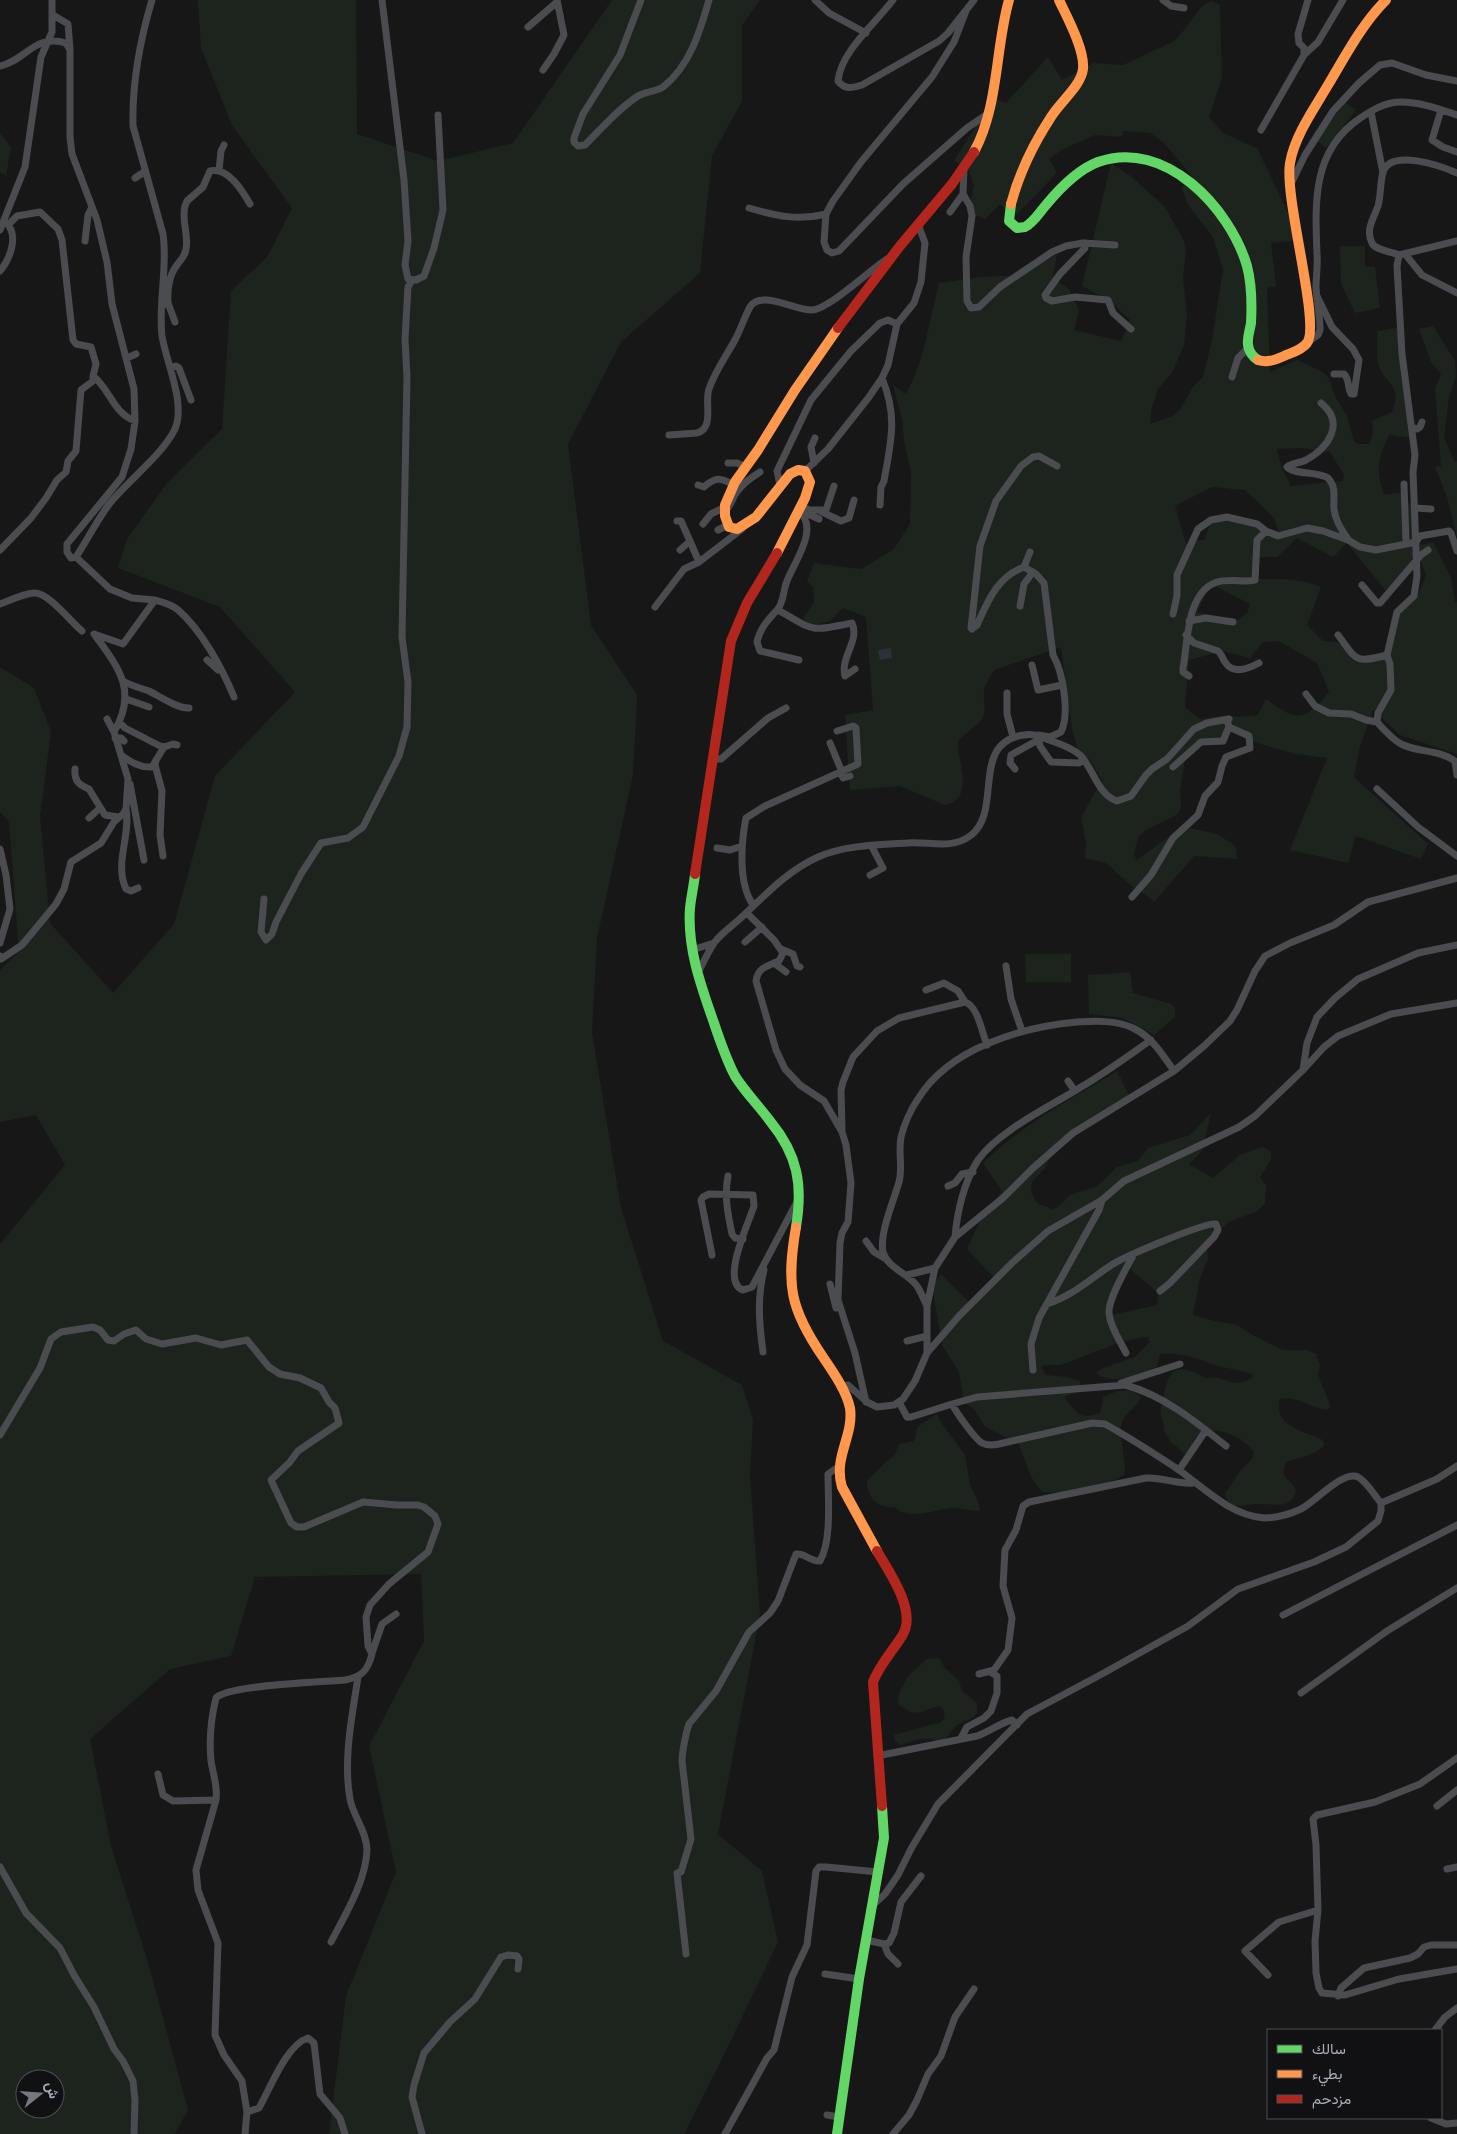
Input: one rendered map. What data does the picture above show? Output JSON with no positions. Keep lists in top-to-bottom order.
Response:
{
  "legend": ["سالك", "بطيء", "مزدحم"],
  "north": "right"
}
